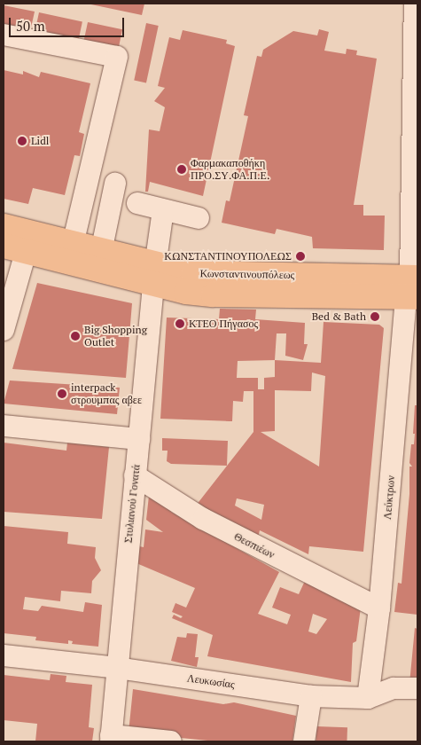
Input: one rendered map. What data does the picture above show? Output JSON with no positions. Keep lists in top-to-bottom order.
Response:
{
  "streets": {
    "main road": ["Κωνσταντινουπόλεως"],
    "street": [
      "Λεύκτρων",
      "Στυλιανού Γονατά",
      "Θεσπιέων",
      "Λευκωσίας"
    ]
  },
  "crossings": [
    ["Κωνσταντινουπόλεως", "Λεύκτρων"],
    ["Κωνσταντινουπόλεως", "Στυλιανού Γονατά"],
    ["Λεύκτρων", "Θεσπιέων"],
    ["Λεύκτρων", "Λευκωσίας"],
    ["Στυλιανού Γονατά", "Θεσπιέων"],
    ["Στυλιανού Γονατά", "Λευκωσίας"]
  ],
  "places": [
    "Lidl",
    "Φαρμακαποθήκη ΠΡΟ.ΣΥ.ΦΑ.Π.Ε.",
    "ΚΩΝΣΤΑΝΤΙΝΟΥΠΟΛΕΩΣ",
    "Bed & Bath",
    "ΚΤΕΟ Πήγασος",
    "Big Shopping Outlet",
    "interpack στρουμπας αβεε"
  ],
  "scale_bar": "50 m"
}
